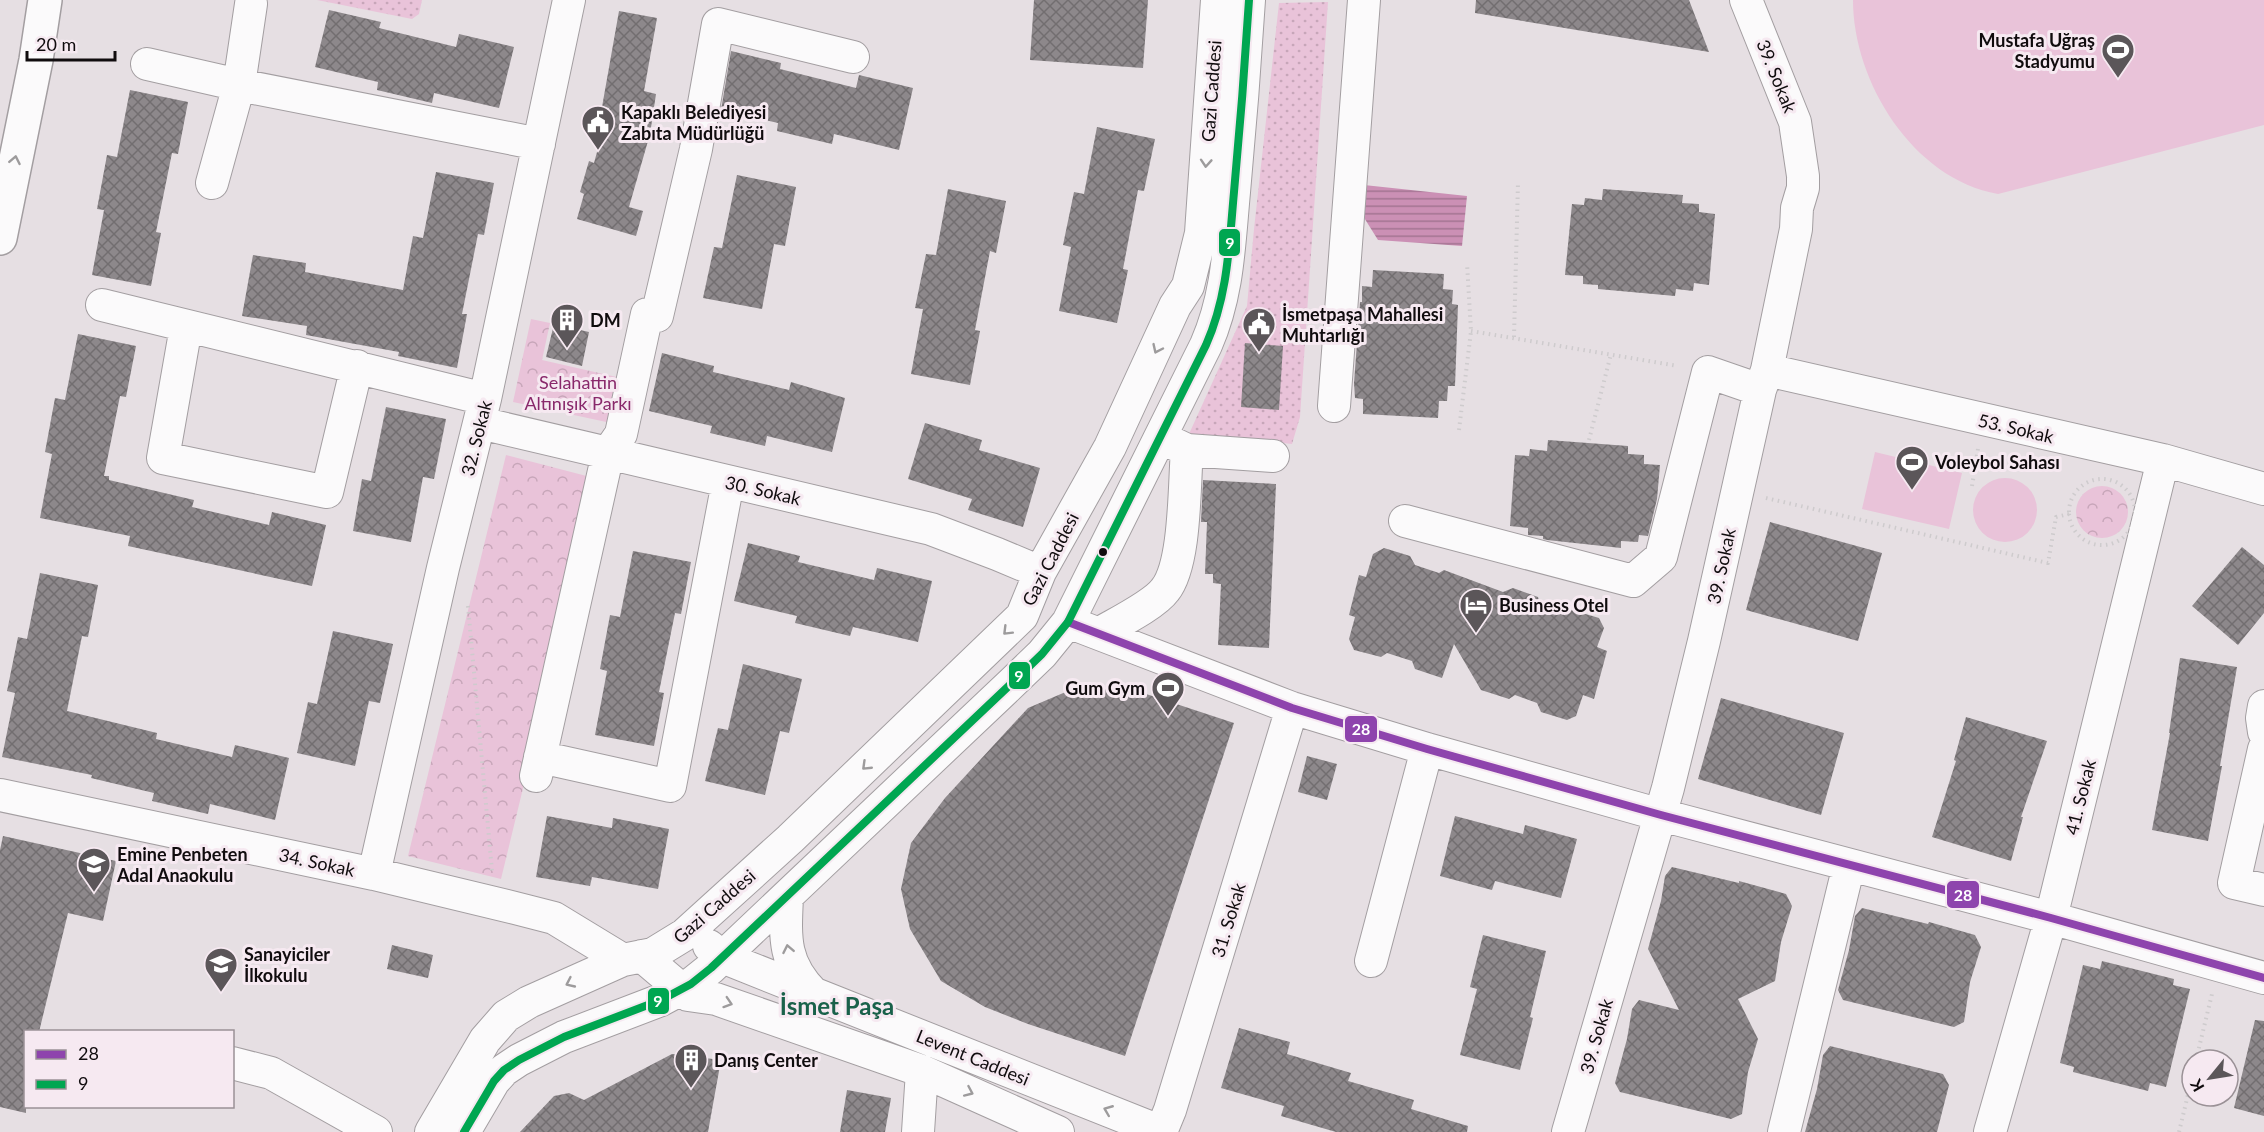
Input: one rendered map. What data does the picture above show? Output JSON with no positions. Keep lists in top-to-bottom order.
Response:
{
  "streets": {
    "street": [
      "39. Sokak",
      "Gazi Caddesi",
      "53. Sokak",
      "32. Sokak",
      "30. Sokak",
      "41. Sokak",
      "34. Sokak",
      "31. Sokak",
      "Levent Caddesi"
    ]
  },
  "crossings": [
    ["39. Sokak", "53. Sokak"],
    ["Gazi Caddesi", "30. Sokak"],
    ["Gazi Caddesi", "34. Sokak"],
    ["Gazi Caddesi", "Levent Caddesi"],
    ["53. Sokak", "41. Sokak"],
    ["32. Sokak", "30. Sokak"],
    ["32. Sokak", "34. Sokak"],
    ["34. Sokak", "Levent Caddesi"],
    ["31. Sokak", "Levent Caddesi"]
  ],
  "districts": ["İsmet Paşa"],
  "parks": ["Selahattin Altınışık Parkı"],
  "places": {
    "sports": ["Mustafa Uğraş Stadyumu", "Voleybol Sahası", "Gum Gym"],
    "public building": ["Kapaklı Belediyesi Zabıta Müdürlüğü", "İsmetpaşa Mahallesi Muhtarlığı"],
    "building": ["DM", "Danış Center"],
    "hotel": ["Business Otel"],
    "school or university": ["Emine Penbeten Adal Anaokulu", "Sanayiciler İlkokulu"]
  },
  "lines": ["transit line 9", "transit line 28"],
  "legend": ["28", "9"],
  "scale_bar": "20 m",
  "north": "bottom left"
}
